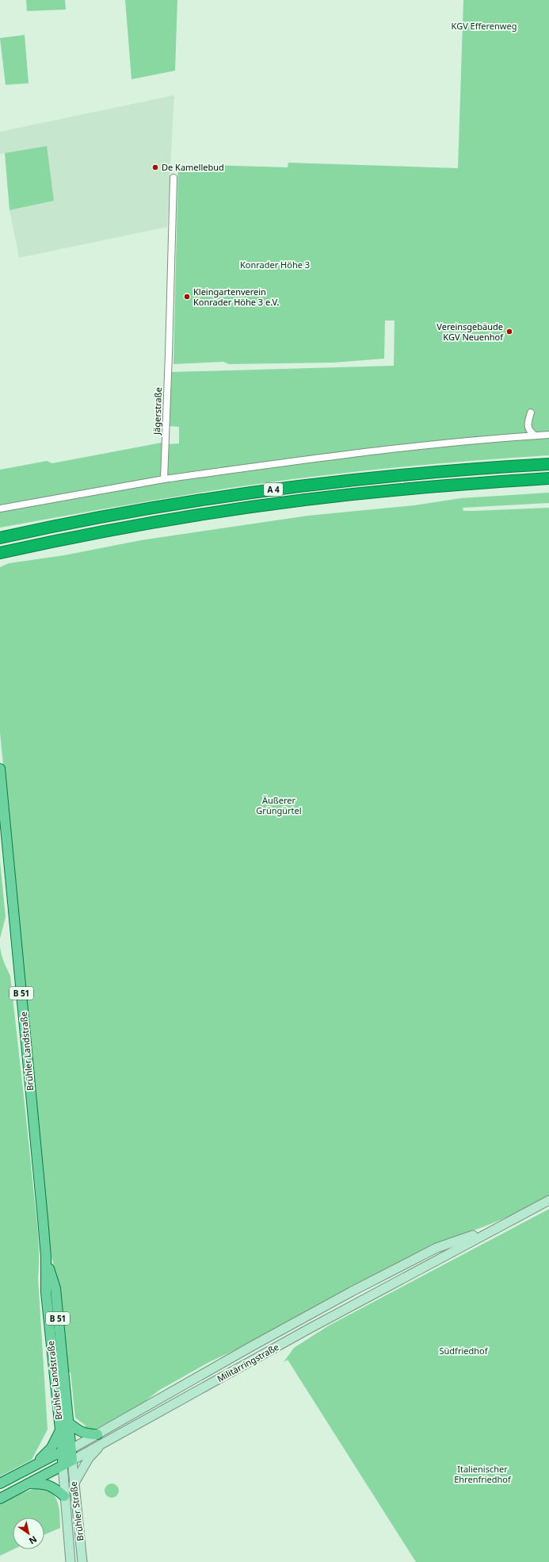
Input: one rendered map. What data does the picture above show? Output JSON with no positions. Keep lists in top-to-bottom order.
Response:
{
  "streets": {
    "highway": ["A 4"],
    "main road": [
      "B 51",
      "Brühler Landstraße",
      "Militärringstraße",
      "Brühler Straße"
    ],
    "street": ["Jägerstraße"]
  },
  "crossings": [
    ["Brühler Landstraße", "Militärringstraße"],
    ["Brühler Landstraße", "Brühler Straße"],
    ["Militärringstraße", "Brühler Straße"]
  ],
  "parks": [
    "KGV Efferenweg",
    "Konrader Höhe 3",
    "Äußerer Grüngürtel",
    "Südfriedhof",
    "Italienischer Ehrenfriedhof"
  ],
  "places": ["De Kamellebud", "Kleingartenverein Konrader Höhe 3 e.V.", "Vereinsgebäude KGV Neuenhof"],
  "north": "bottom right"
}
